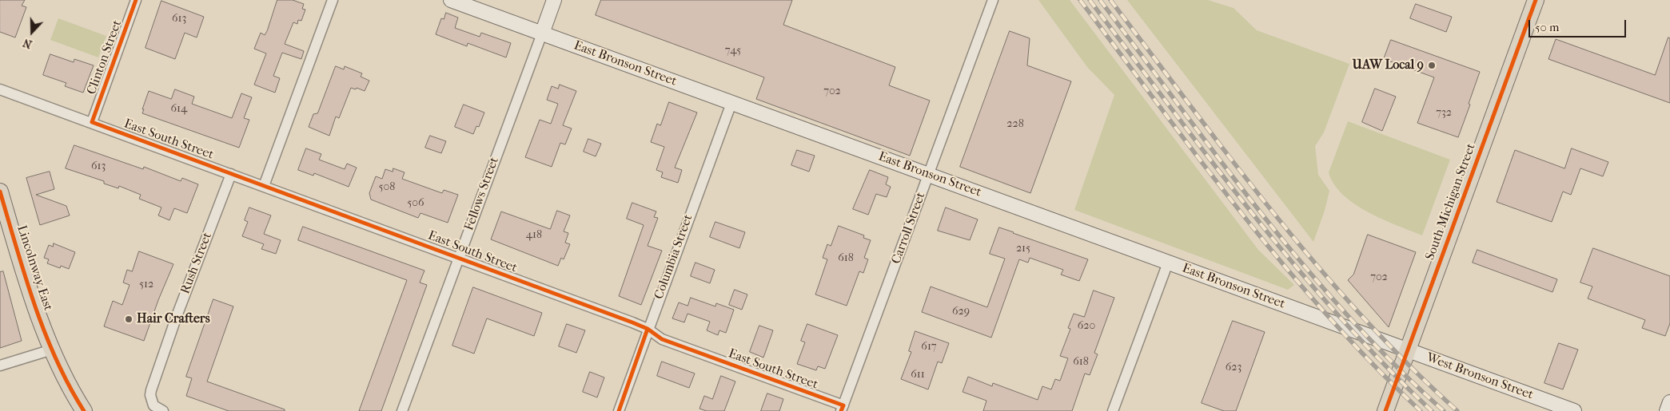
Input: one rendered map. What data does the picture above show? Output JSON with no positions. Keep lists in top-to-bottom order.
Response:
{
  "streets": {
    "main road": ["South Michigan Street", "Lincolnway East"],
    "street": [
      "Clinton Street",
      "East Bronson Street",
      "East South Street",
      "Fellows Street",
      "Carroll Street",
      "Columbia Street",
      "Rush Street",
      "West Bronson Street"
    ]
  },
  "crossings": [
    ["Clinton Street", "East South Street"],
    ["East Bronson Street", "Fellows Street"],
    ["East Bronson Street", "South Michigan Street"],
    ["East Bronson Street", "Carroll Street"],
    ["East Bronson Street", "Columbia Street"],
    ["East Bronson Street", "West Bronson Street"],
    ["East South Street", "Fellows Street"],
    ["East South Street", "Carroll Street"],
    ["East South Street", "Columbia Street"],
    ["East South Street", "Rush Street"],
    ["South Michigan Street", "West Bronson Street"]
  ],
  "places": ["UAW Local 9", "Hair Crafters"],
  "house_numbers": [
    "613",
    "745",
    "702",
    "614",
    "732",
    "228",
    "613",
    "508",
    "506",
    "418",
    "215",
    "618",
    "702",
    "512",
    "629",
    "620",
    "617",
    "618",
    "623",
    "611"
  ],
  "scale_bar": "50 m",
  "north": "bottom"
}
